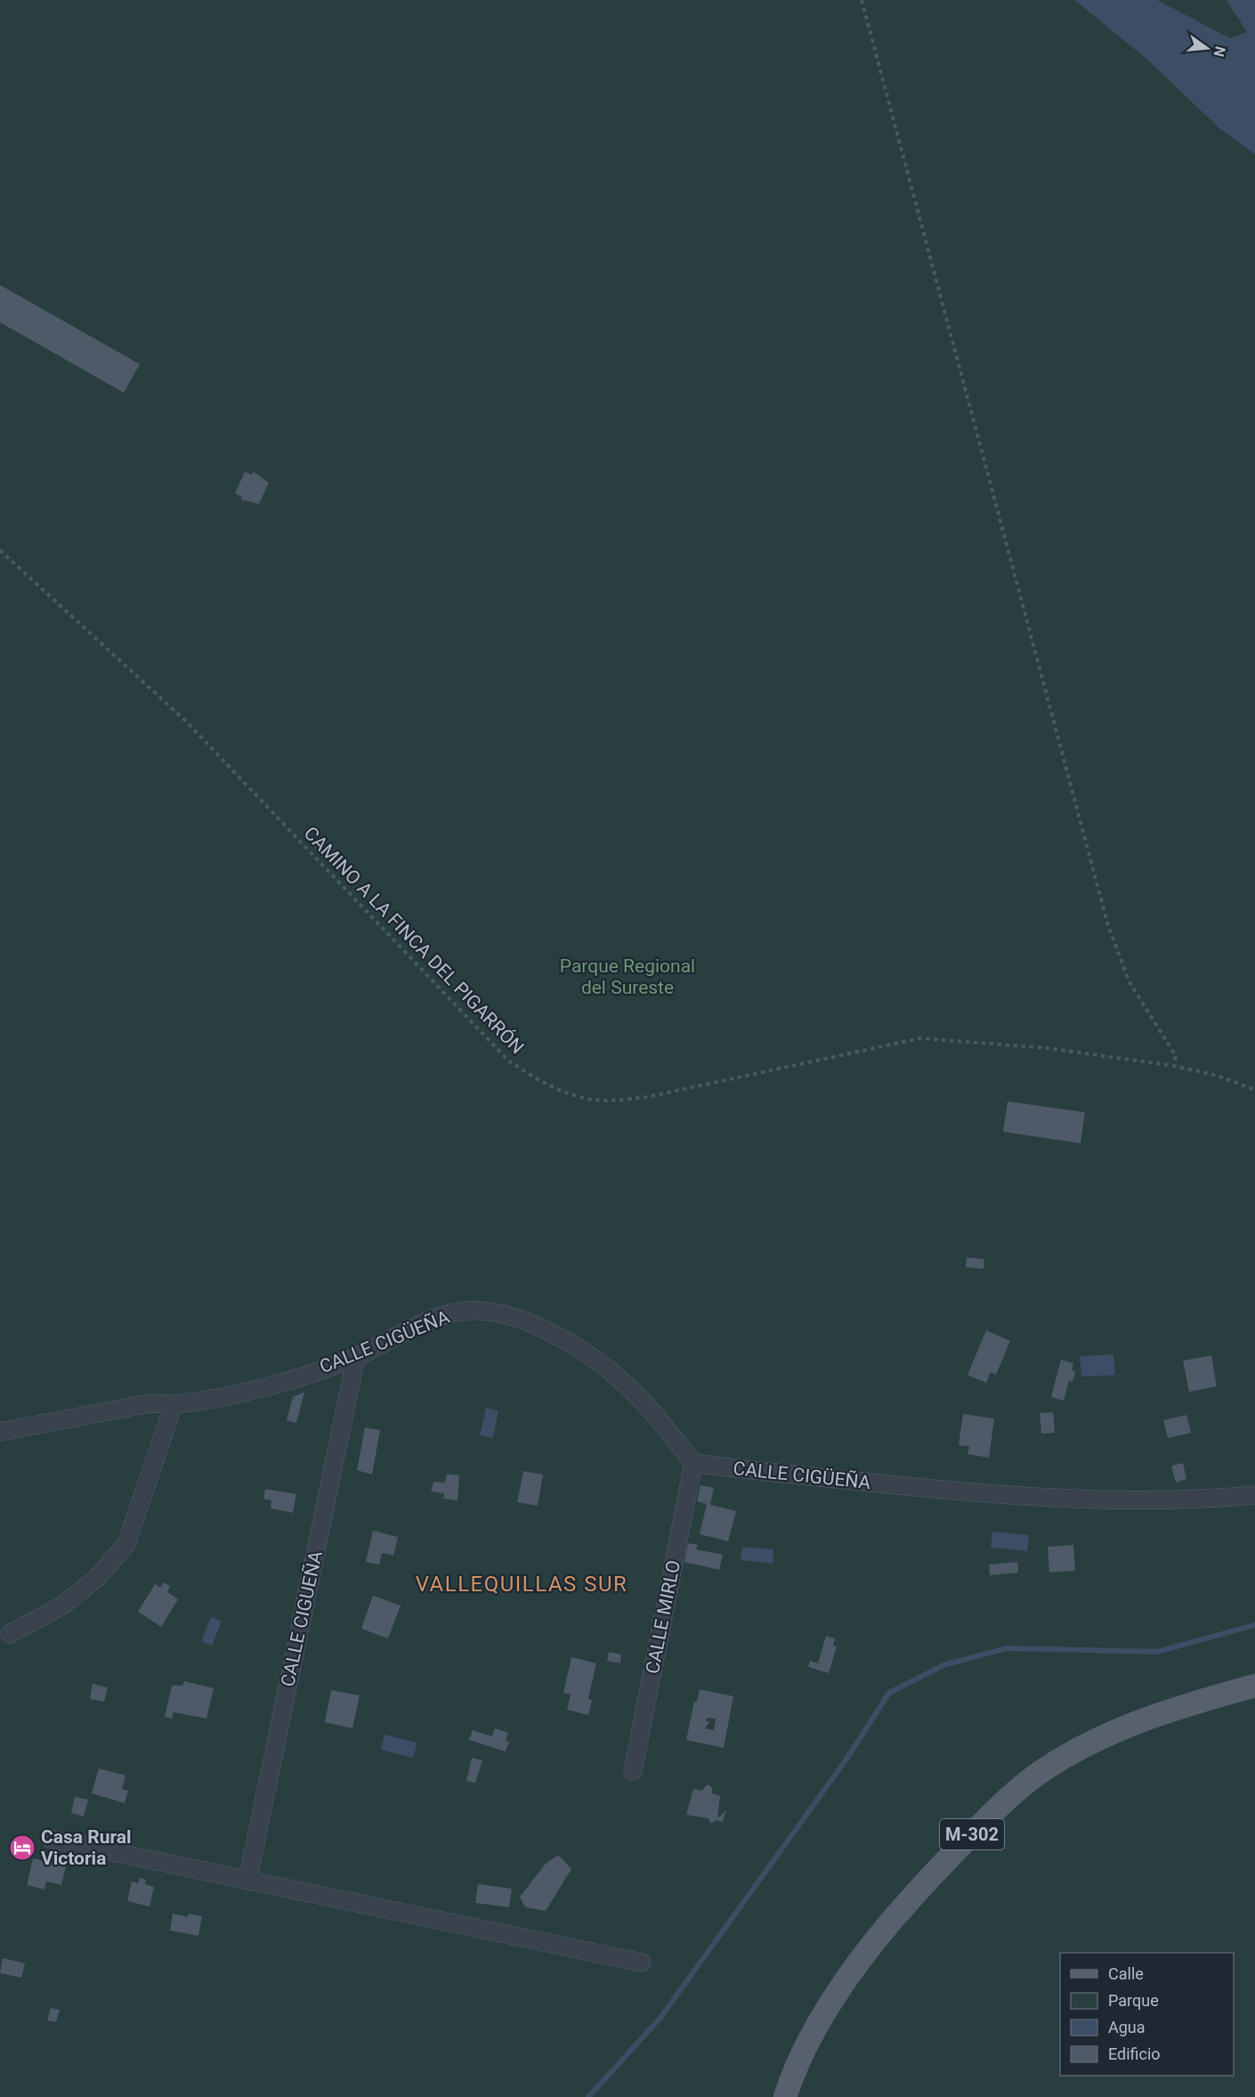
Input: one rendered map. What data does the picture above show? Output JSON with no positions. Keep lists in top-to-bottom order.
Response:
{
  "streets": {
    "main road": ["M-302"],
    "street": ["CALLE CIGÜEÑA", "CALLE MIRLO", "CALLE CIGUEÑA"],
    "path": ["CAMINO A LA FINCA DEL PIGARRÓN"]
  },
  "crossings": [
    ["CALLE CIGÜEÑA", "CALLE MIRLO"],
    ["CALLE CIGÜEÑA", "CALLE CIGUEÑA"]
  ],
  "districts": ["VALLEQUILLAS SUR"],
  "parks": ["Parque Regional del Sureste"],
  "places": {
    "hotel": ["Casa Rural Victoria"]
  },
  "legend": [
    "Calle",
    "Parque",
    "Agua",
    "Edificio"
  ],
  "north": "right"
}
